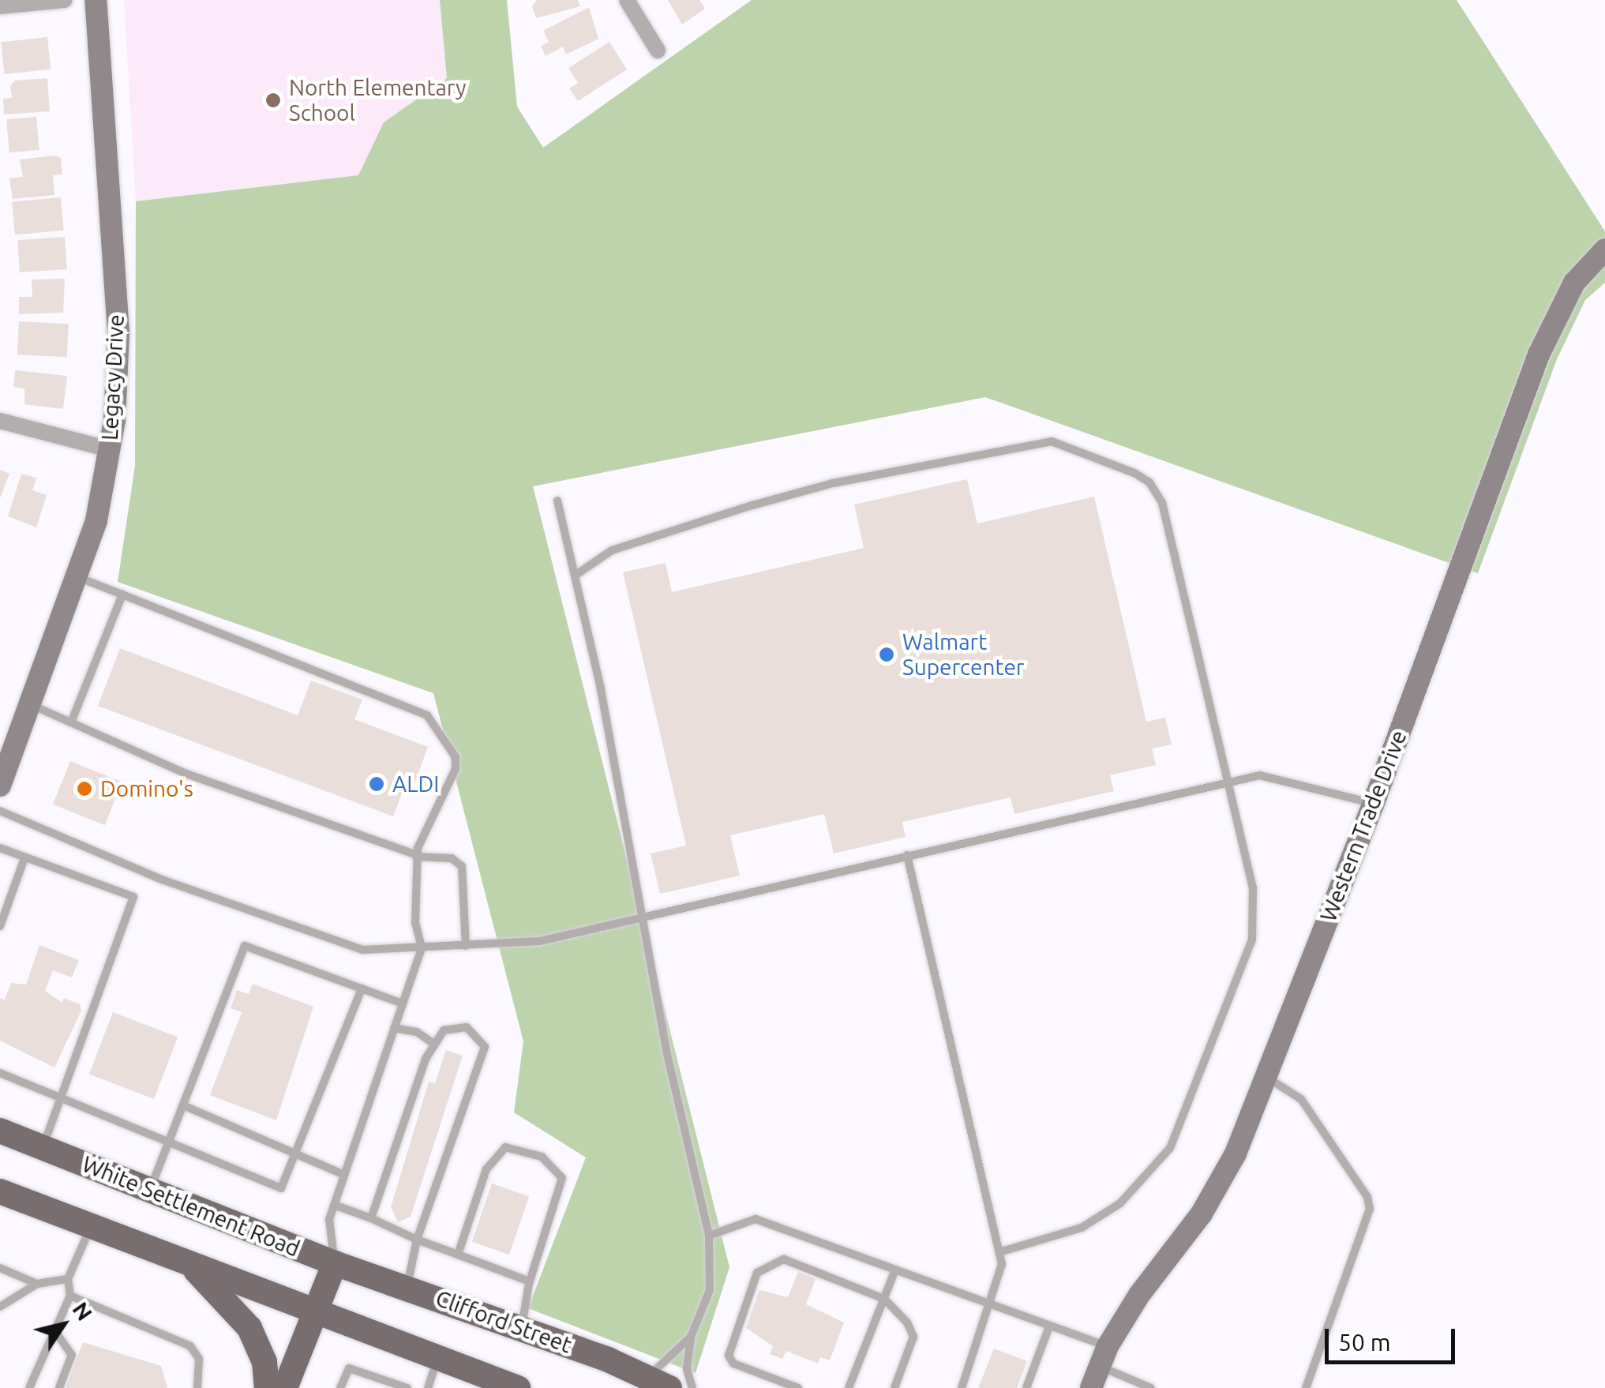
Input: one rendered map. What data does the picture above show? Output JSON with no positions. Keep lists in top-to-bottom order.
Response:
{
  "streets": {
    "main road": ["White Settlement Road", "Clifford Street"],
    "street": ["Legacy Drive", "Western Trade Drive"]
  },
  "crossings": [
    ["White Settlement Road", "Clifford Street"]
  ],
  "places": [
    "North Elementary School",
    "Walmart Supercenter",
    "ALDI",
    "Domino's"
  ],
  "scale_bar": "50 m",
  "north": "top right"
}
